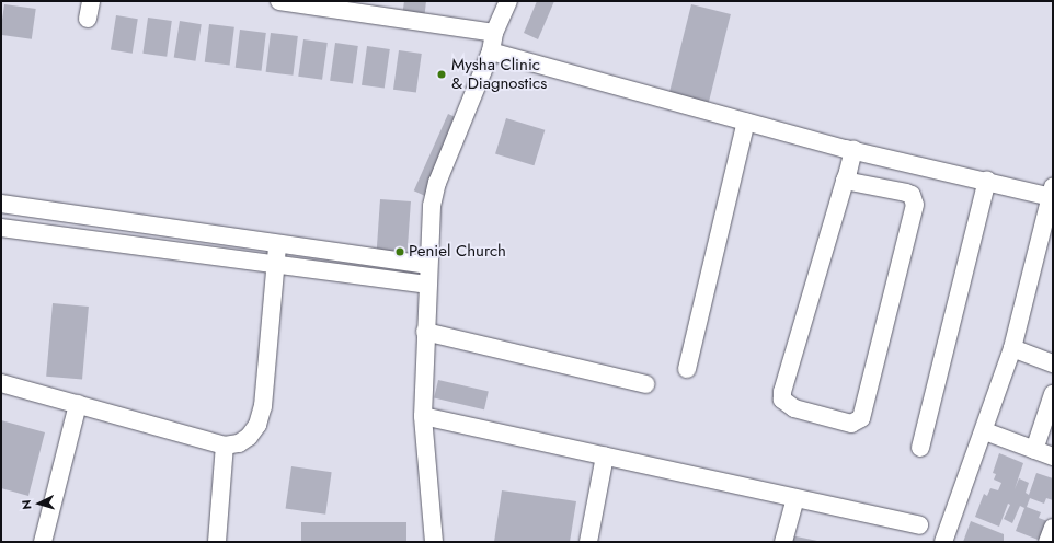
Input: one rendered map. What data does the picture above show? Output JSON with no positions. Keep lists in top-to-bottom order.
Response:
{
  "places": ["Mysha Clinic & Diagnostics", "Peniel Church"],
  "north": "left"
}
